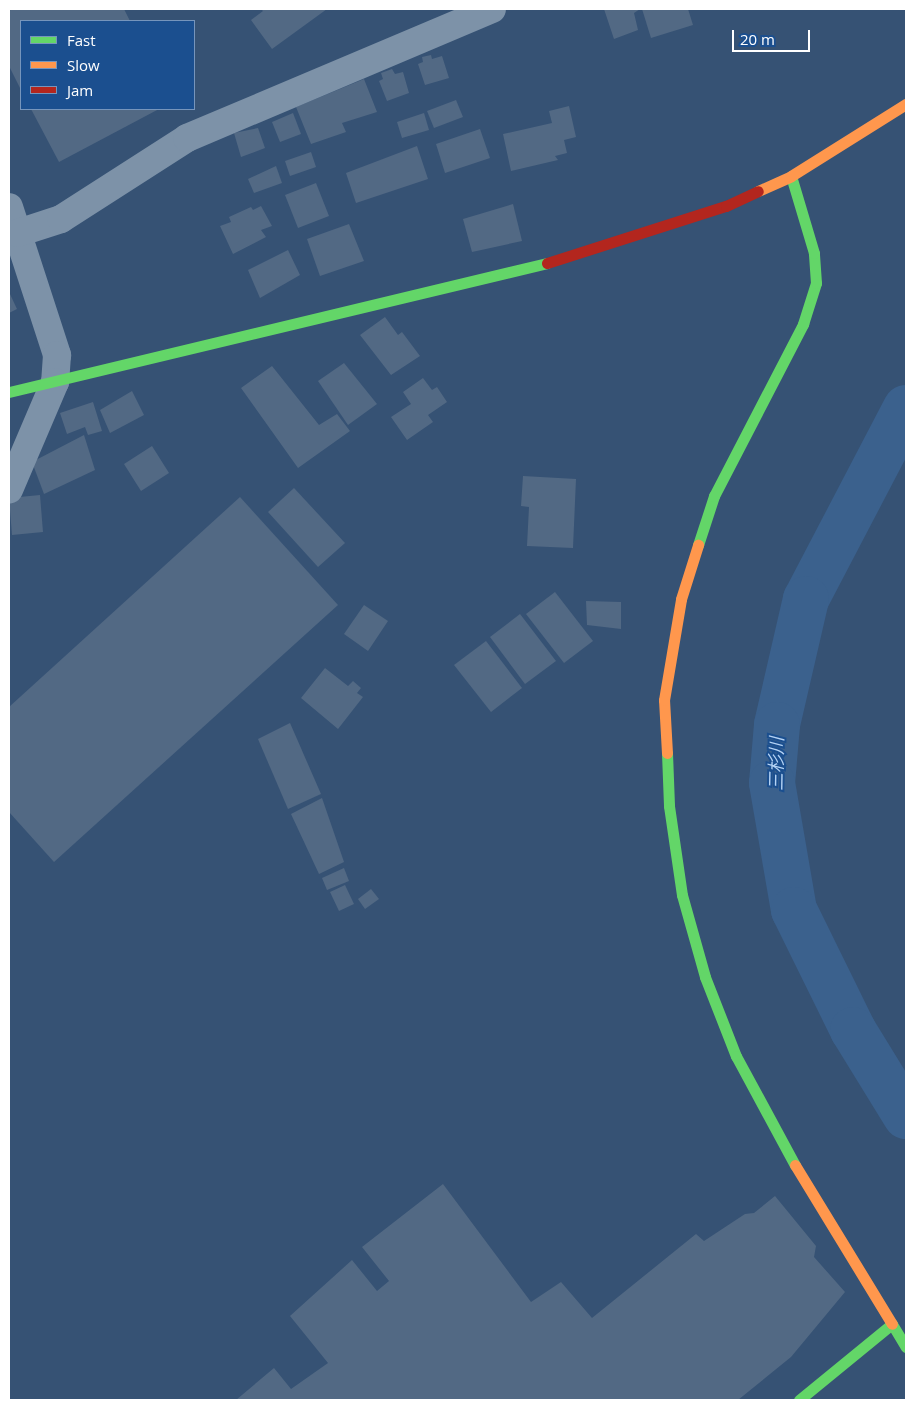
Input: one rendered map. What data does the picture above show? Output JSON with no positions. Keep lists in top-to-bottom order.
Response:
{
  "water": ["三杉川"],
  "legend": ["Fast", "Slow", "Jam"],
  "scale_bar": "20 m"
}
